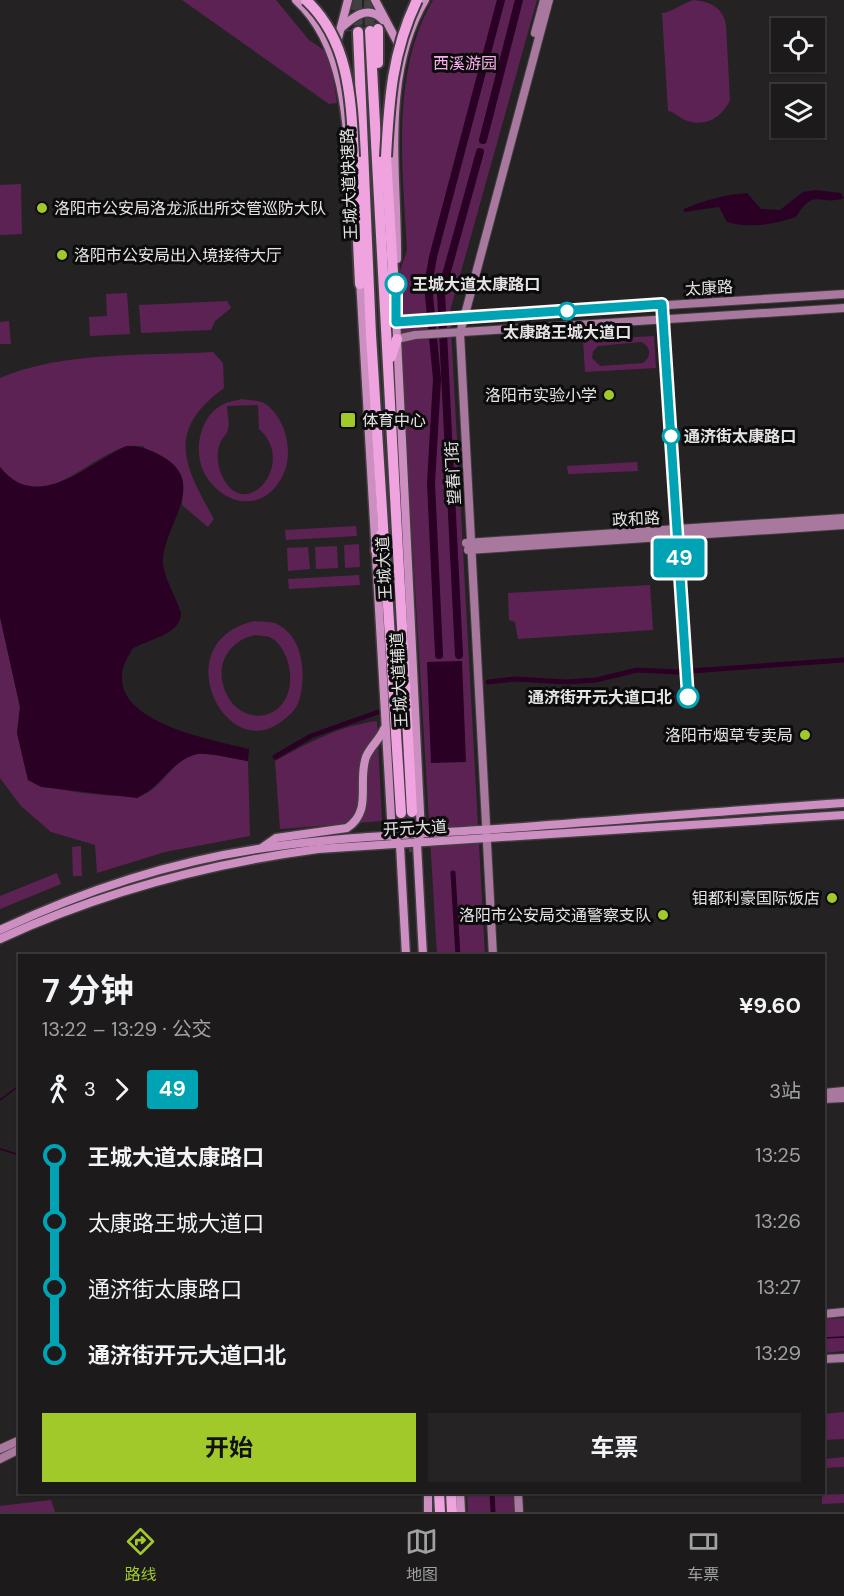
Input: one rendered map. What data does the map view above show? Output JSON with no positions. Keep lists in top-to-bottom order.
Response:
{
  "streets": {
    "highway": ["王城大道快速路", "王城大道"],
    "main road": ["王城大道辅道", "开元大道"],
    "street": ["太康路", "望春门街", "政和路"]
  },
  "crossings": [
    ["王城大道快速路", "太康路"],
    ["王城大道快速路", "王城大道"],
    ["王城大道快速路", "王城大道辅道"],
    ["太康路", "望春门街"],
    ["太康路", "王城大道"],
    ["太康路", "王城大道辅道"],
    ["望春门街", "政和路"],
    ["望春门街", "开元大道"],
    ["王城大道", "王城大道辅道"],
    ["王城大道辅道", "开元大道"]
  ],
  "parks": ["西溪游园"],
  "places": {
    "other": [
      "洛阳市公安局洛龙派出所交管巡防大队",
      "洛阳市公安局出入境接待大厅",
      "王城大道太康路口",
      "太康路王城大道口",
      "洛阳市实验小学",
      "通济街太康路口",
      "通济街开元大道口北",
      "洛阳市烟草专卖局",
      "钼都利豪国际饭店",
      "洛阳市公安局交通警察支队"
    ],
    "transit": ["体育中心"]
  },
  "lines": ["bus line 49"],
  "page": {
    "on_map": "49",
    "heading": ["7 分钟", "13:22 – 13:29 · 公交", "¥9.60"],
    "legs": ["3", "49", "3站"],
    "list": [
      {
        "name": "王城大道太康路口",
        "value": "13:25"
      },
      {
        "name": "太康路王城大道口",
        "value": "13:26"
      },
      {
        "name": "通济街太康路口",
        "value": "13:27"
      },
      {
        "name": "通济街开元大道口北",
        "value": "13:29"
      }
    ],
    "buttons": ["开始", "车票"],
    "tabs": ["路线", "地图", "车票"]
  }
}
